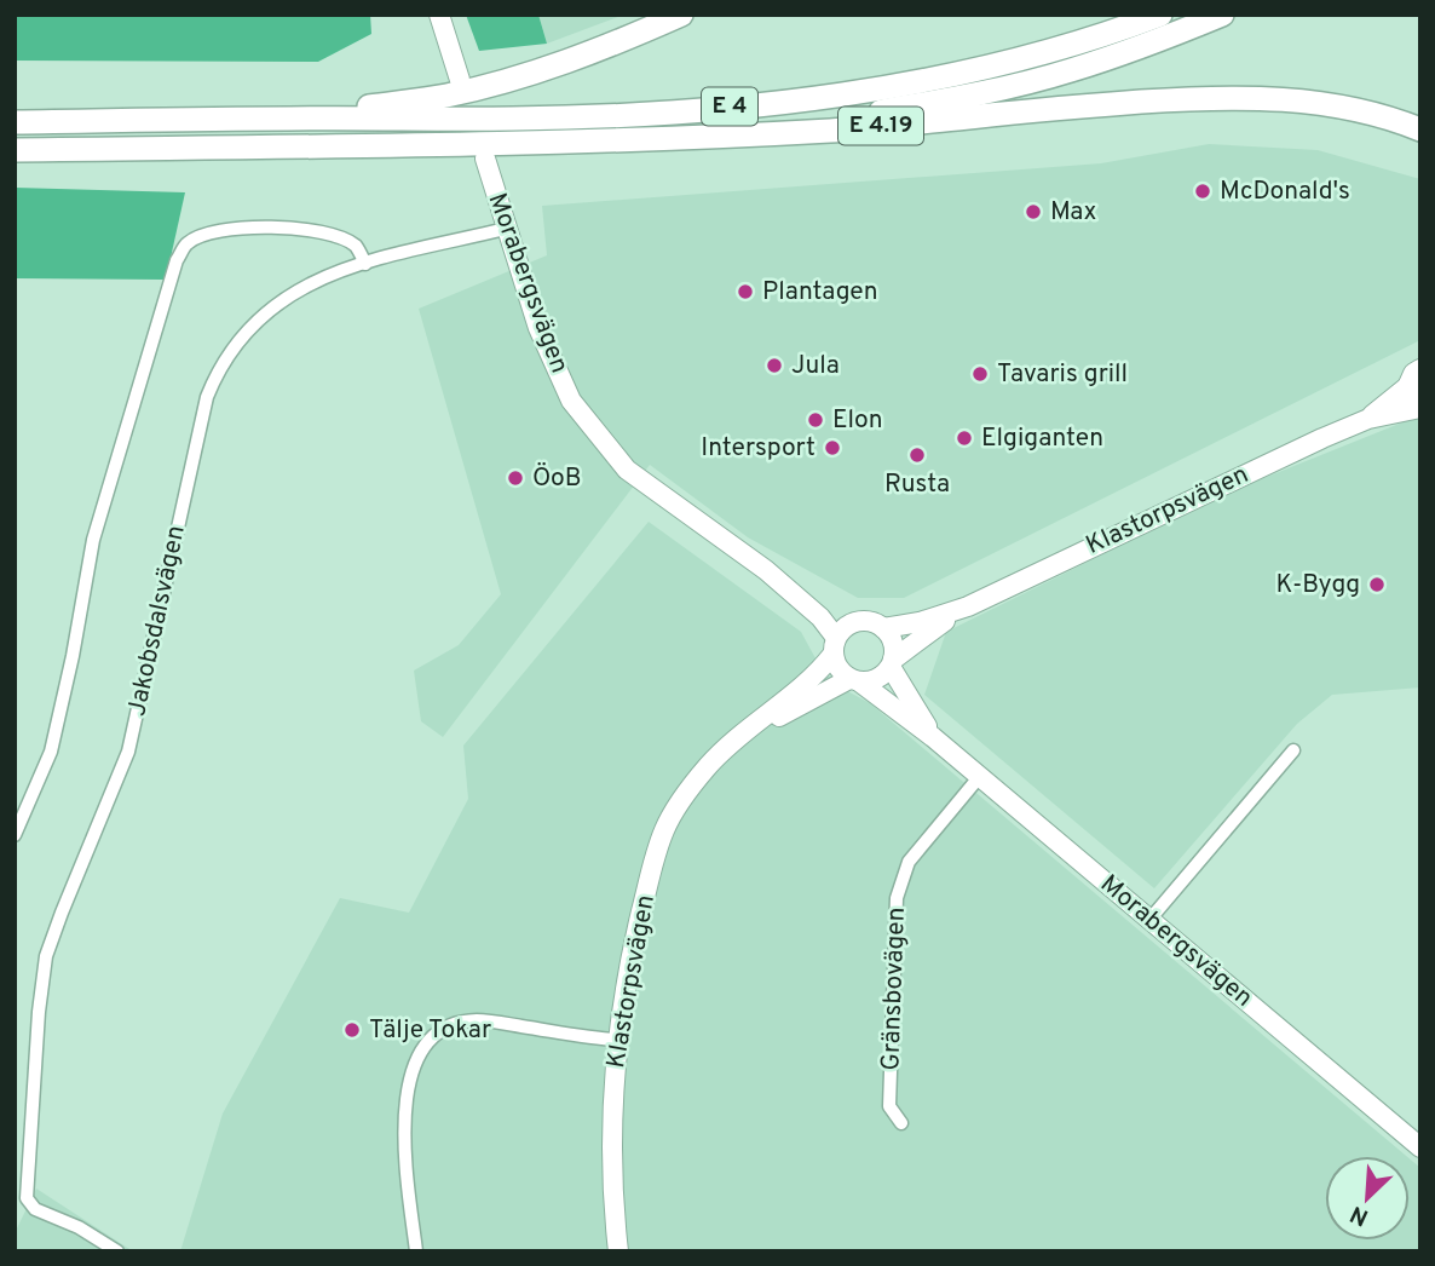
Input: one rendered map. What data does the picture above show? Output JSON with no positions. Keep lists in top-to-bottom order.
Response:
{
  "streets": {
    "highway": ["E 4", "E 4.19"],
    "street": [
      "Morabergsvägen",
      "Klastorpsvägen",
      "Jakobsdalsvägen",
      "Gränsbovägen"
    ]
  },
  "crossings": [
    ["E 4", "E 4.19"],
    ["Morabergsvägen", "Klastorpsvägen"],
    ["Morabergsvägen", "Jakobsdalsvägen"],
    ["Morabergsvägen", "Gränsbovägen"]
  ],
  "places": [
    "McDonald's",
    "Max",
    "Plantagen",
    "Jula",
    "Tavaris grill",
    "Elon",
    "Elgiganten",
    "Intersport",
    "Rusta",
    "ÖoB",
    "K-Bygg",
    "Tälje Tokar"
  ],
  "north": "bottom left"
}
